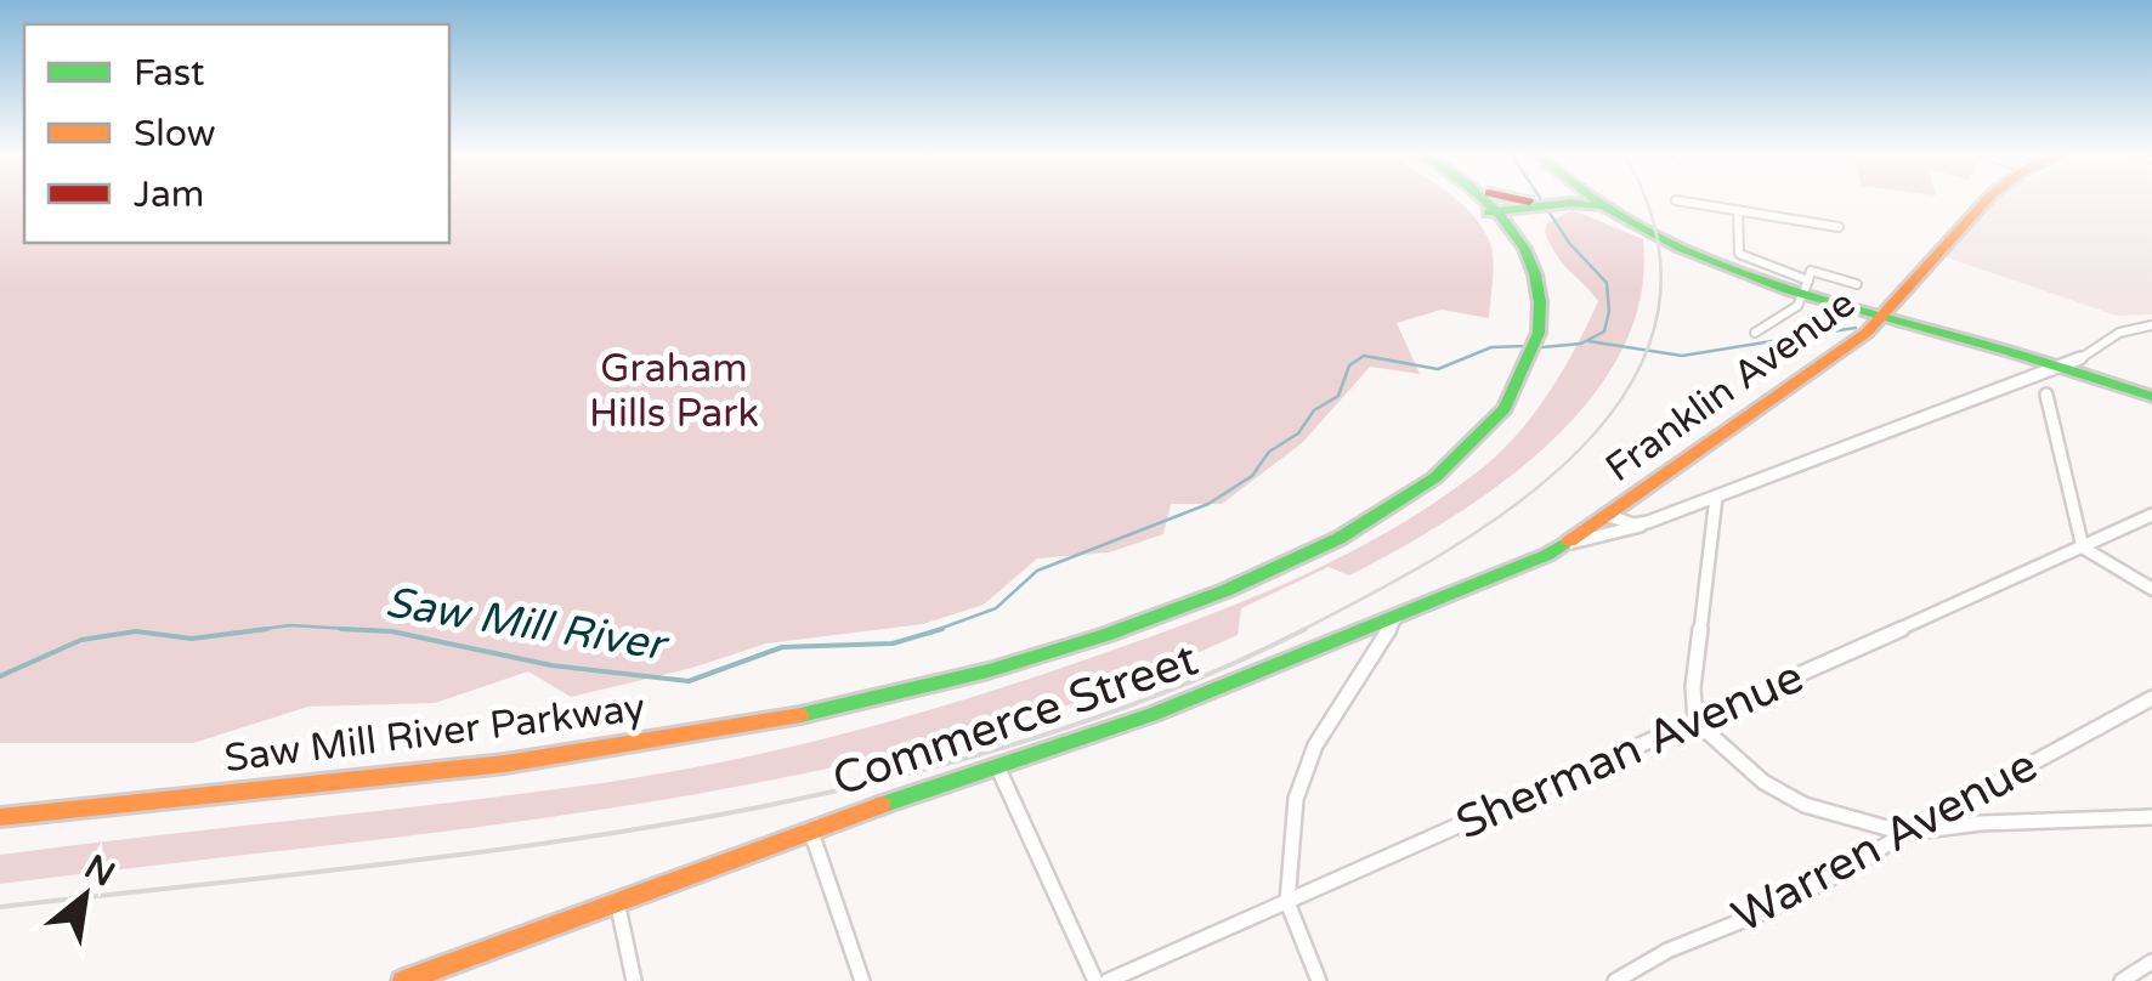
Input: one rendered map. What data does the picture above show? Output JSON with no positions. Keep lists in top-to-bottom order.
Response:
{
  "streets": {
    "main road": ["Franklin Avenue", "Commerce Street", "Saw Mill River Parkway"],
    "street": ["Sherman Avenue", "Warren Avenue"]
  },
  "crossings": [
    ["Franklin Avenue", "Commerce Street"]
  ],
  "water": ["Saw Mill River"],
  "parks": ["Graham Hills Park"],
  "legend": ["Fast", "Slow", "Jam"],
  "north": "top right"
}
